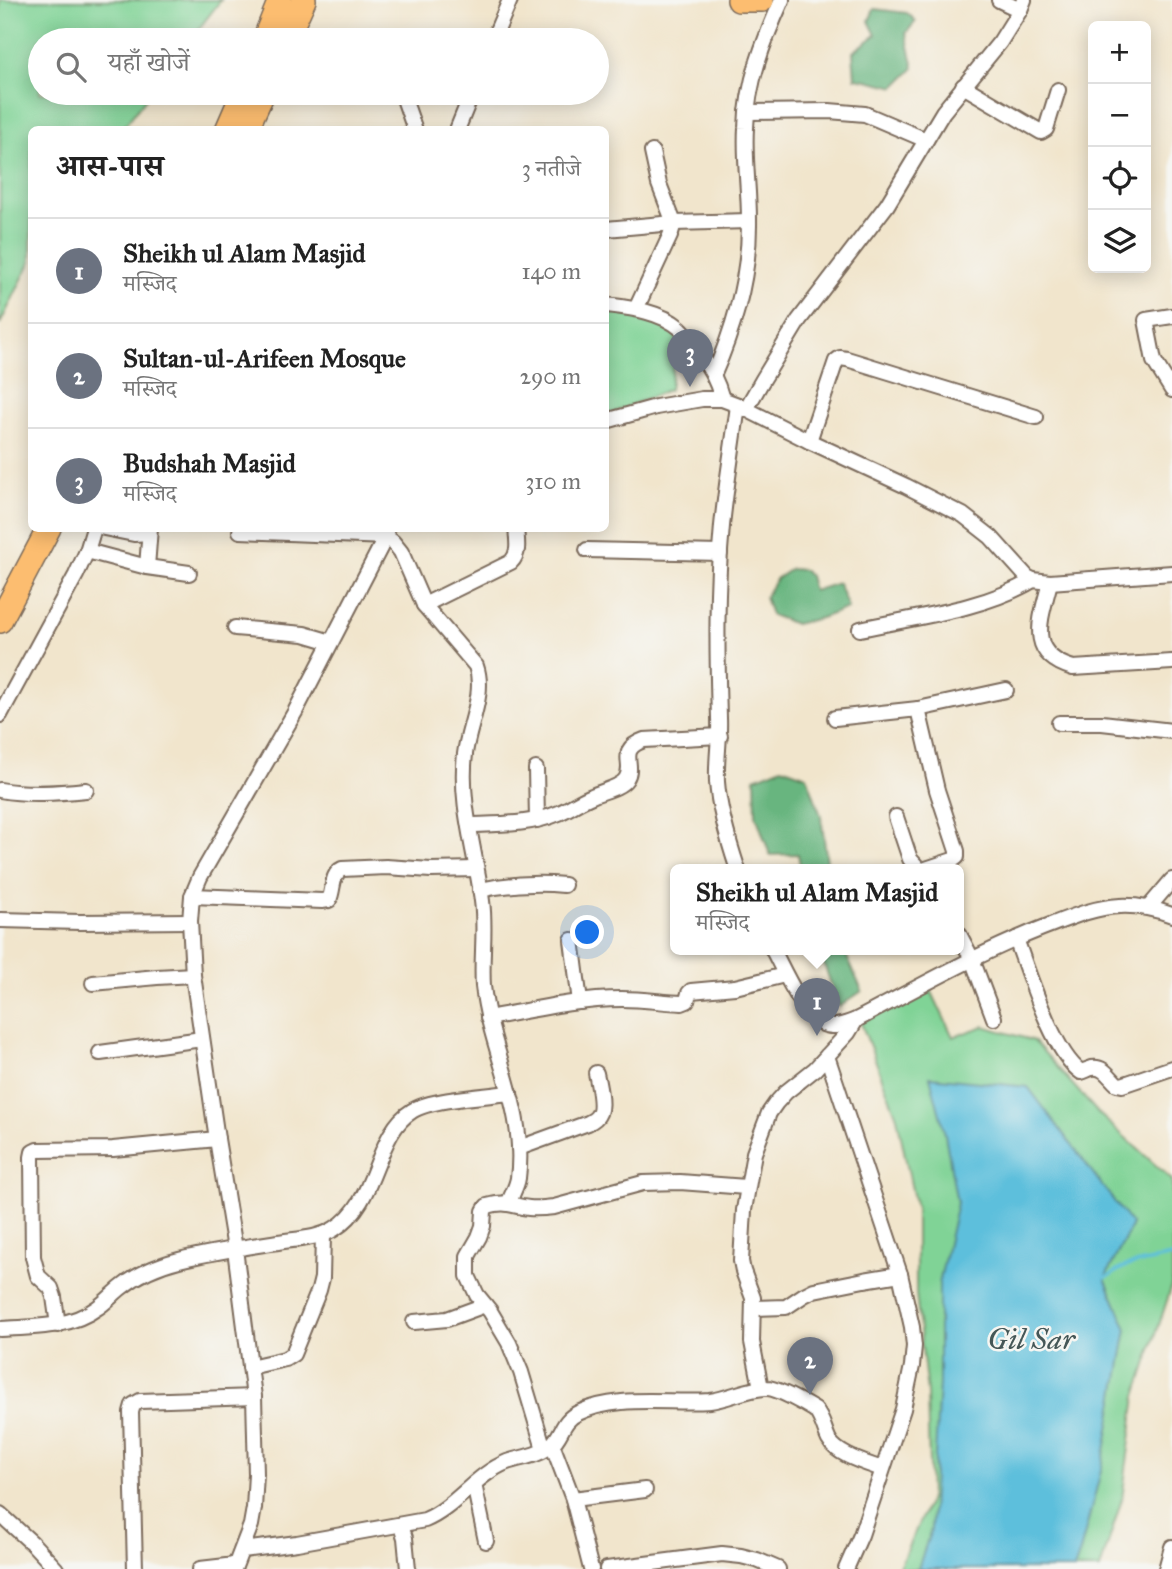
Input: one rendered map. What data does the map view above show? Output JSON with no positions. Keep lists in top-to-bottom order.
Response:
{
  "water": ["Gil Sar"],
  "page": {
    "map_buttons": ["+", "−"],
    "search": "यहाँ खोजें",
    "heading": ["आस-पास", "3 नतीजे"],
    "list": [
      {
        "mark": "1",
        "name": "Sheikh ul Alam Masjid",
        "note": "मस्जिद",
        "value": "140 m"
      },
      {
        "mark": "2",
        "name": "Sultan-ul-Arifeen Mosque",
        "note": "मस्जिद",
        "value": "290 m"
      },
      {
        "mark": "3",
        "name": "Budshah Masjid",
        "note": "मस्जिद",
        "value": "310 m"
      }
    ],
    "pins": ["3", "1", "2"],
    "popup": ["Sheikh ul Alam Masjid", "मस्जिद"]
  }
}
